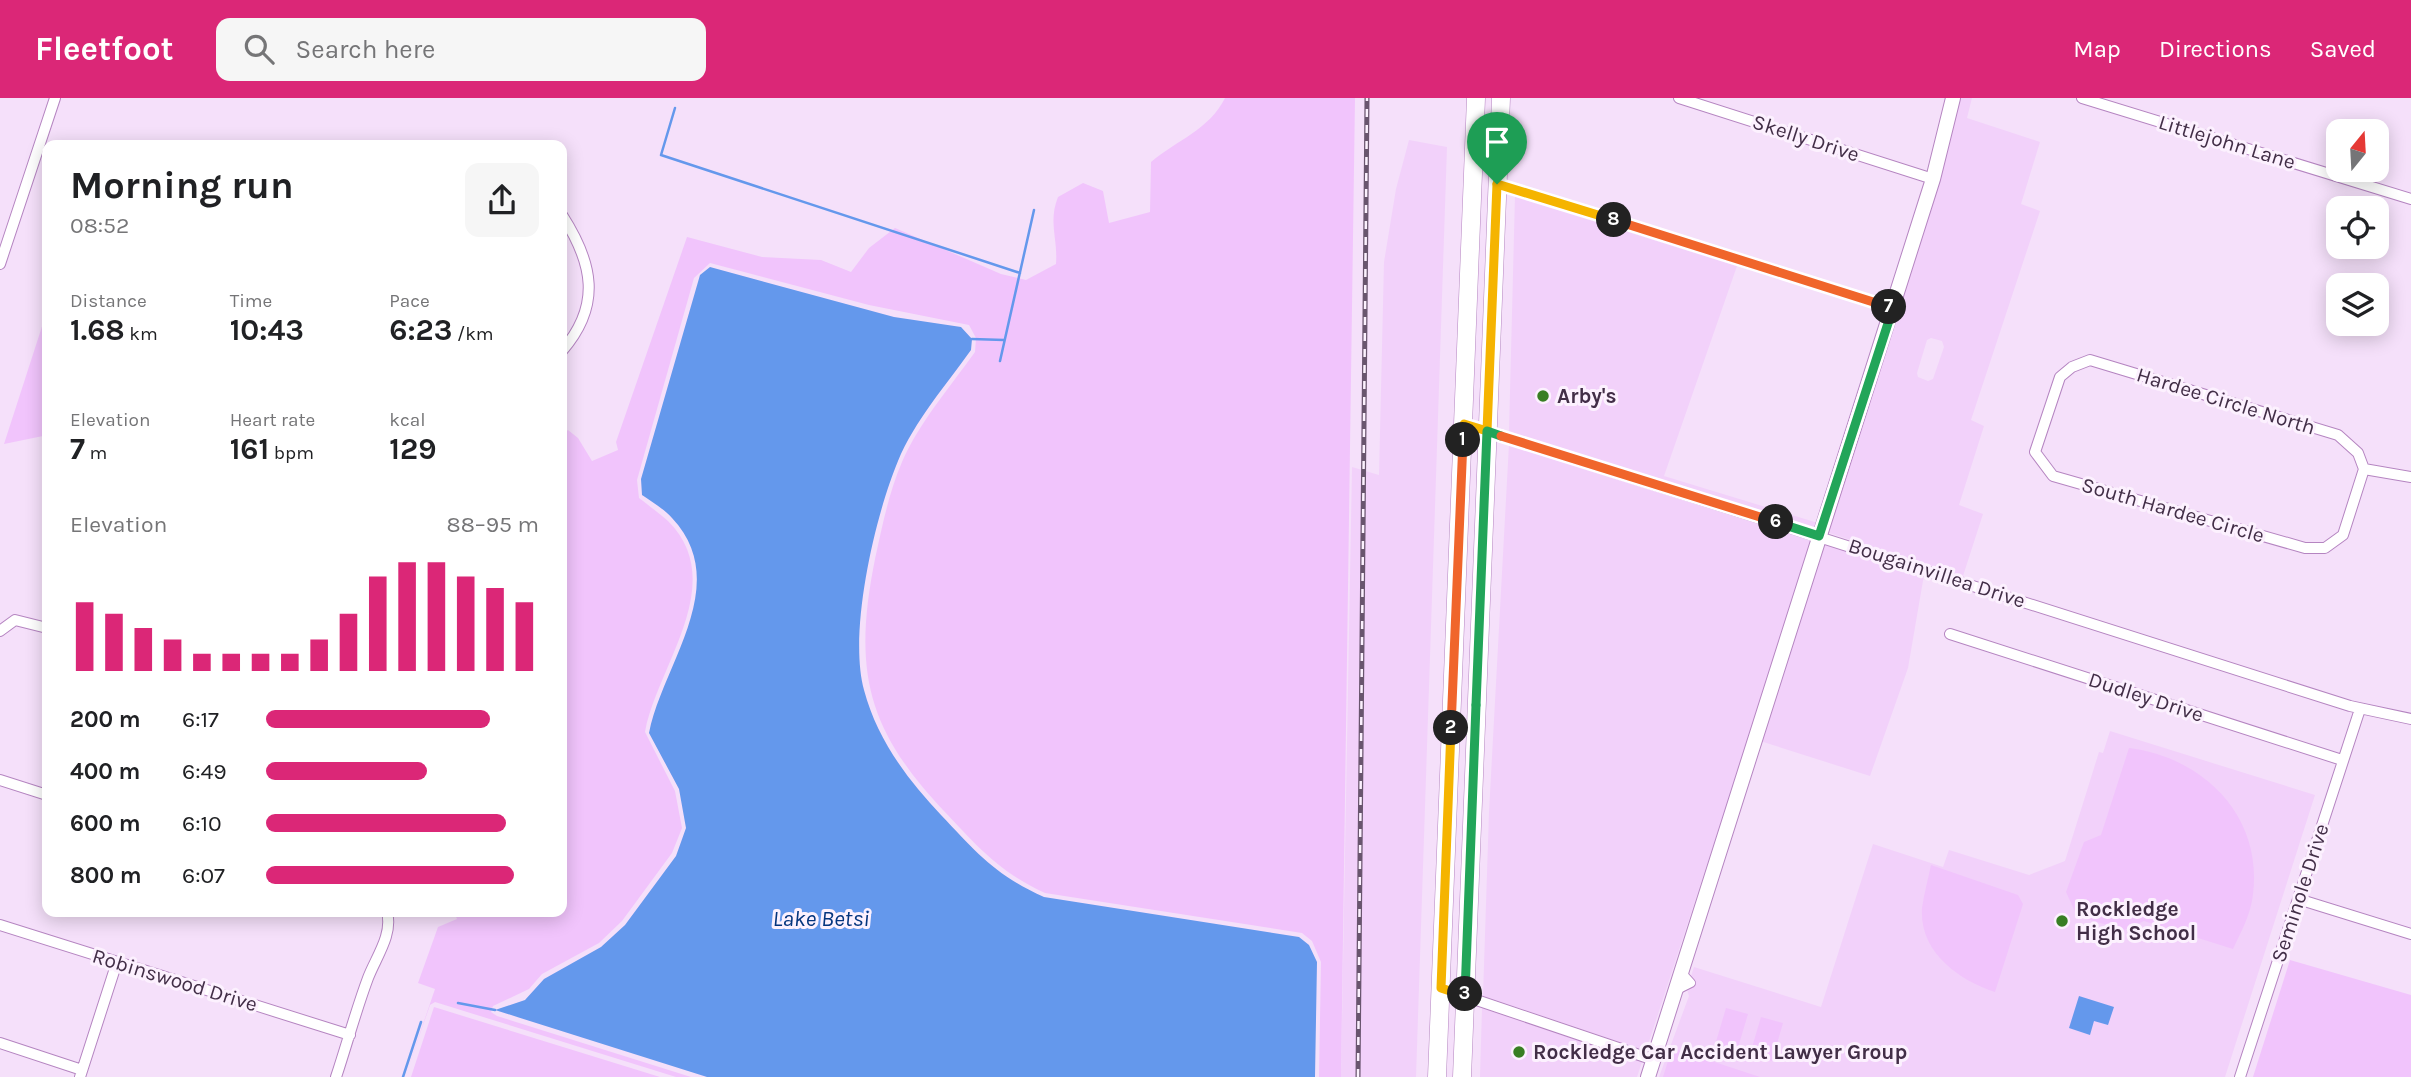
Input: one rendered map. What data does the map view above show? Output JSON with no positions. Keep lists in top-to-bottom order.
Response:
{
  "streets": {
    "street": [
      "Skelly Drive",
      "Littlejohn Lane",
      "Hardee Circle North",
      "South Hardee Circle",
      "Bougainvillea Drive",
      "Dudley Drive",
      "Seminole Drive",
      "Robinswood Drive"
    ]
  },
  "crossings": [
    ["Hardee Circle North", "South Hardee Circle"],
    ["Bougainvillea Drive", "Seminole Drive"],
    ["Dudley Drive", "Seminole Drive"]
  ],
  "water": ["Lake Betsi"],
  "places": ["Arby's", "Rockledge High School", "Rockledge Car Accident Lawyer Group"],
  "north": "top",
  "page": {
    "header": "Fleetfoot",
    "search": "Search here",
    "nav": ["Map", "Directions", "Saved"],
    "heading": ["Morning run", "08:52"],
    "pins": [
      "8",
      "7",
      "1",
      "6",
      "2",
      "3"
    ],
    "stats": [
      ["Distance", "1.68 km"],
      ["Time", "10:43"],
      ["Pace", "6:23 /km"],
      ["Elevation", "7 m"],
      ["Heart rate", "161 bpm"],
      ["kcal", "129"]
    ],
    "chart": ["Elevation", "88–95 m"],
    "list": [
      {
        "name": "200 m",
        "note": "6:17"
      },
      {
        "name": "400 m",
        "note": "6:49"
      },
      {
        "name": "600 m",
        "note": "6:10"
      },
      {
        "name": "800 m",
        "note": "6:07"
      }
    ]
  }
}
